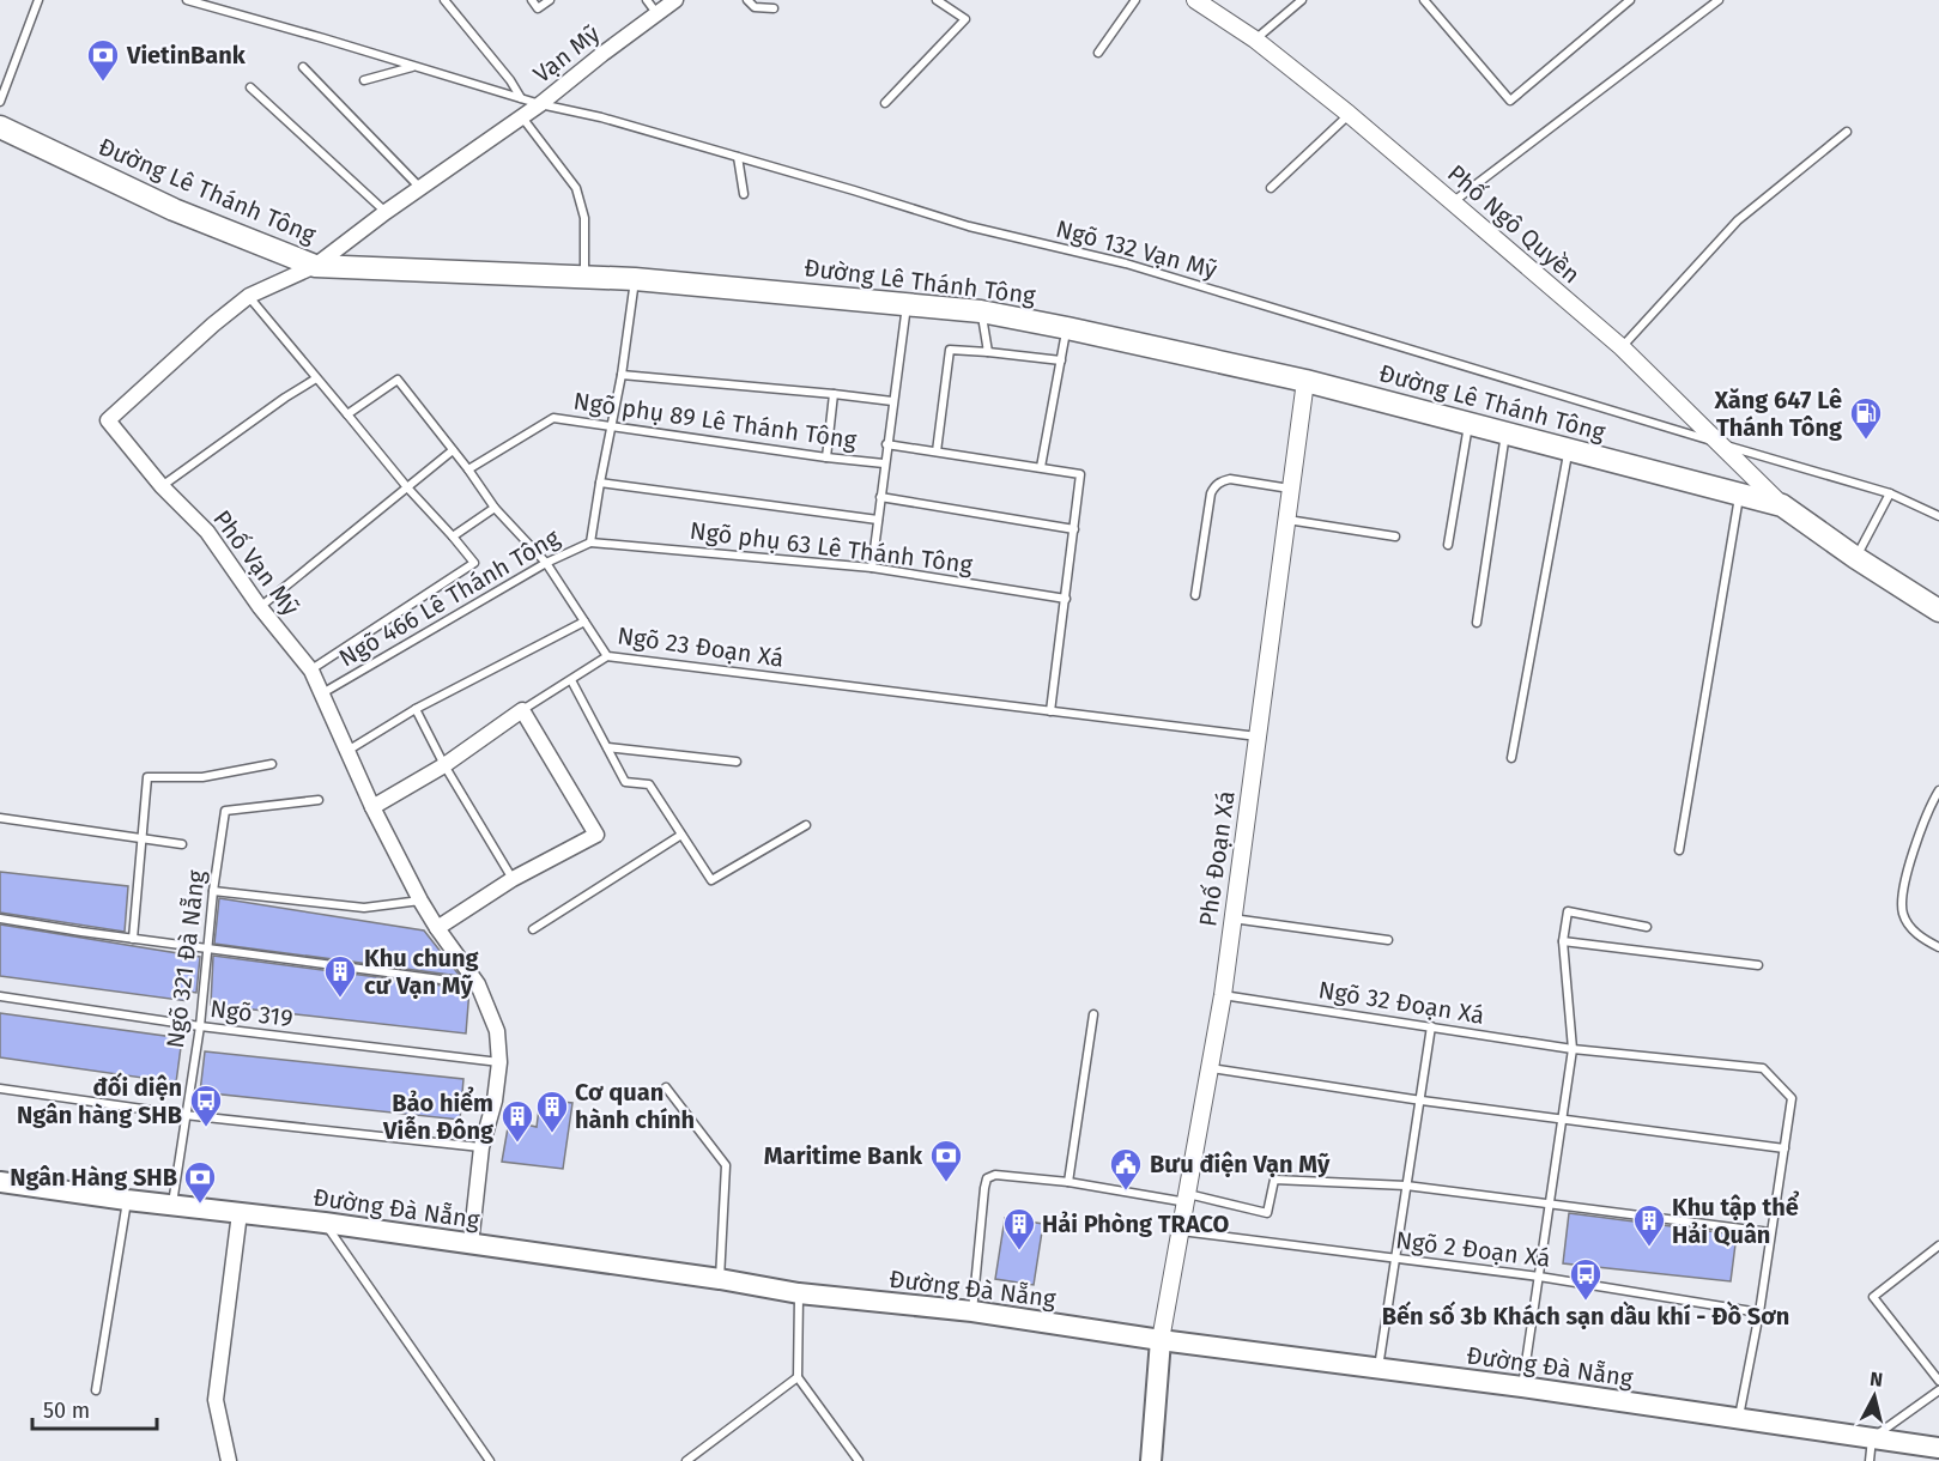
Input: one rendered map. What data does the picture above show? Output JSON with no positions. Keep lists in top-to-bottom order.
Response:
{
  "streets": {
    "main road": ["Đường Lê Thánh Tông", "Đường Đà Nẵng"],
    "street": [
      "Vạn Mỹ",
      "Phố Ngô Quyền",
      "Phố Vạn Mỹ",
      "Phố Đoạn Xá"
    ],
    "lane": [
      "Ngõ 132 Vạn Mỹ",
      "Ngõ phụ 89 Lê Thánh Tông",
      "Ngõ phụ 63 Lê Thánh Tông",
      "Ngõ 466 Lê Thánh Tông",
      "Ngõ 23 Đoạn Xá",
      "Ngõ 321 Đà Nẵng",
      "Ngõ 32 Đoạn Xá",
      "Ngõ 319",
      "Ngõ 2 Đoạn Xá"
    ]
  },
  "crossings": [
    ["Vạn Mỹ", "Ngõ 132 Vạn Mỹ"],
    ["Vạn Mỹ", "Phố Vạn Mỹ"],
    ["Đường Lê Thánh Tông", "Phố Ngô Quyền"],
    ["Đường Lê Thánh Tông", "Phố Vạn Mỹ"],
    ["Đường Lê Thánh Tông", "Ngõ 466 Lê Thánh Tông"],
    ["Đường Lê Thánh Tông", "Phố Đoạn Xá"],
    ["Phố Ngô Quyền", "Ngõ 132 Vạn Mỹ"],
    ["Ngõ 132 Vạn Mỹ", "Phố Vạn Mỹ"],
    ["Ngõ phụ 89 Lê Thánh Tông", "Ngõ phụ 63 Lê Thánh Tông"],
    ["Ngõ phụ 89 Lê Thánh Tông", "Ngõ 466 Lê Thánh Tông"],
    ["Ngõ phụ 89 Lê Thánh Tông", "Ngõ 23 Đoạn Xá"],
    ["Ngõ phụ 63 Lê Thánh Tông", "Ngõ 466 Lê Thánh Tông"],
    ["Phố Vạn Mỹ", "Ngõ 466 Lê Thánh Tông"],
    ["Phố Vạn Mỹ", "Ngõ 319"],
    ["Phố Vạn Mỹ", "Đường Đà Nẵng"],
    ["Ngõ 466 Lê Thánh Tông", "Ngõ 23 Đoạn Xá"],
    ["Ngõ 23 Đoạn Xá", "Phố Đoạn Xá"],
    ["Phố Đoạn Xá", "Ngõ 32 Đoạn Xá"],
    ["Phố Đoạn Xá", "Đường Đà Nẵng"],
    ["Phố Đoạn Xá", "Ngõ 2 Đoạn Xá"],
    ["Ngõ 321 Đà Nẵng", "Ngõ 319"],
    ["Ngõ 321 Đà Nẵng", "Đường Đà Nẵng"]
  ],
  "places": {
    "bank": ["VietinBank", "Maritime Bank", "Ngân Hàng SHB"],
    "fuel station": ["Xăng 647 Lê Thánh Tông"],
    "building": [
      "Khu chung cư Vạn Mỹ",
      "Cơ quan hành chính",
      "Bảo hiểm Viễn Đông",
      "Khu tập thể Hải Quân",
      "Hải Phòng TRACO"
    ],
    "bus stop": ["đối diện Ngân hàng SHB", "Bến số 3b Khách sạn dầu khí - Đồ Sơn"],
    "public building": ["Bưu điện Vạn Mỹ"]
  },
  "scale_bar": "50 m",
  "north": "top"
}
